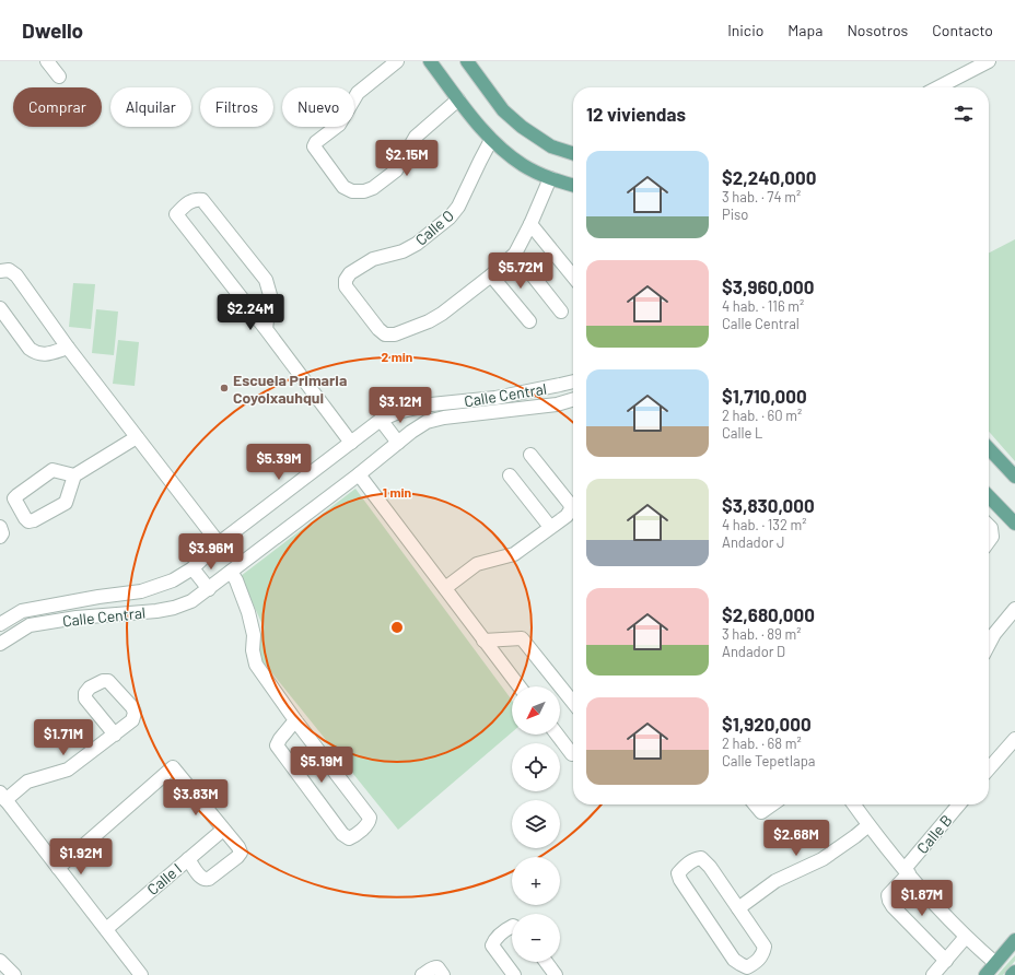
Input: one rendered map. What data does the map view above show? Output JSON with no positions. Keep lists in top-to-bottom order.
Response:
{
  "streets": {
    "street": [
      "Calle O",
      "Calle Central",
      "Calle B",
      "Calle I"
    ]
  },
  "places": ["Escuela Primaria Coyolxauhqui"],
  "north": "bottom left",
  "page": {
    "header": "Dwello",
    "nav": [
      "Inicio",
      "Mapa",
      "Nosotros",
      "Contacto"
    ],
    "chip": [
      "Comprar",
      "Alquilar",
      "Filtros",
      "Nuevo"
    ],
    "heading": "12 viviendas",
    "price": [
      "$2.15M",
      "$5.72M",
      "$2.24M",
      "$3.12M",
      "$5.39M",
      "$3.96M",
      "$1.71M",
      "$5.19M",
      "$3.83M",
      "$2.68M",
      "$1.92M",
      "$1.87M"
    ],
    "list": [
      {
        "name": "$2,240,000",
        "note": "3 hab. · 74 m² · Piso"
      },
      {
        "name": "$3,960,000",
        "note": "4 hab. · 116 m² · Calle Central"
      },
      {
        "name": "$1,710,000",
        "note": "2 hab. · 60 m² · Calle L"
      },
      {
        "name": "$3,830,000",
        "note": "4 hab. · 132 m² · Andador J"
      },
      {
        "name": "$2,680,000",
        "note": "3 hab. · 89 m² · Andador D"
      },
      {
        "name": "$1,920,000",
        "note": "2 hab. · 68 m² · Calle Tepetlapa"
      }
    ],
    "map_buttons": ["+", "−"]
  },
  "rings": ["2 min", "1 min"]
}
